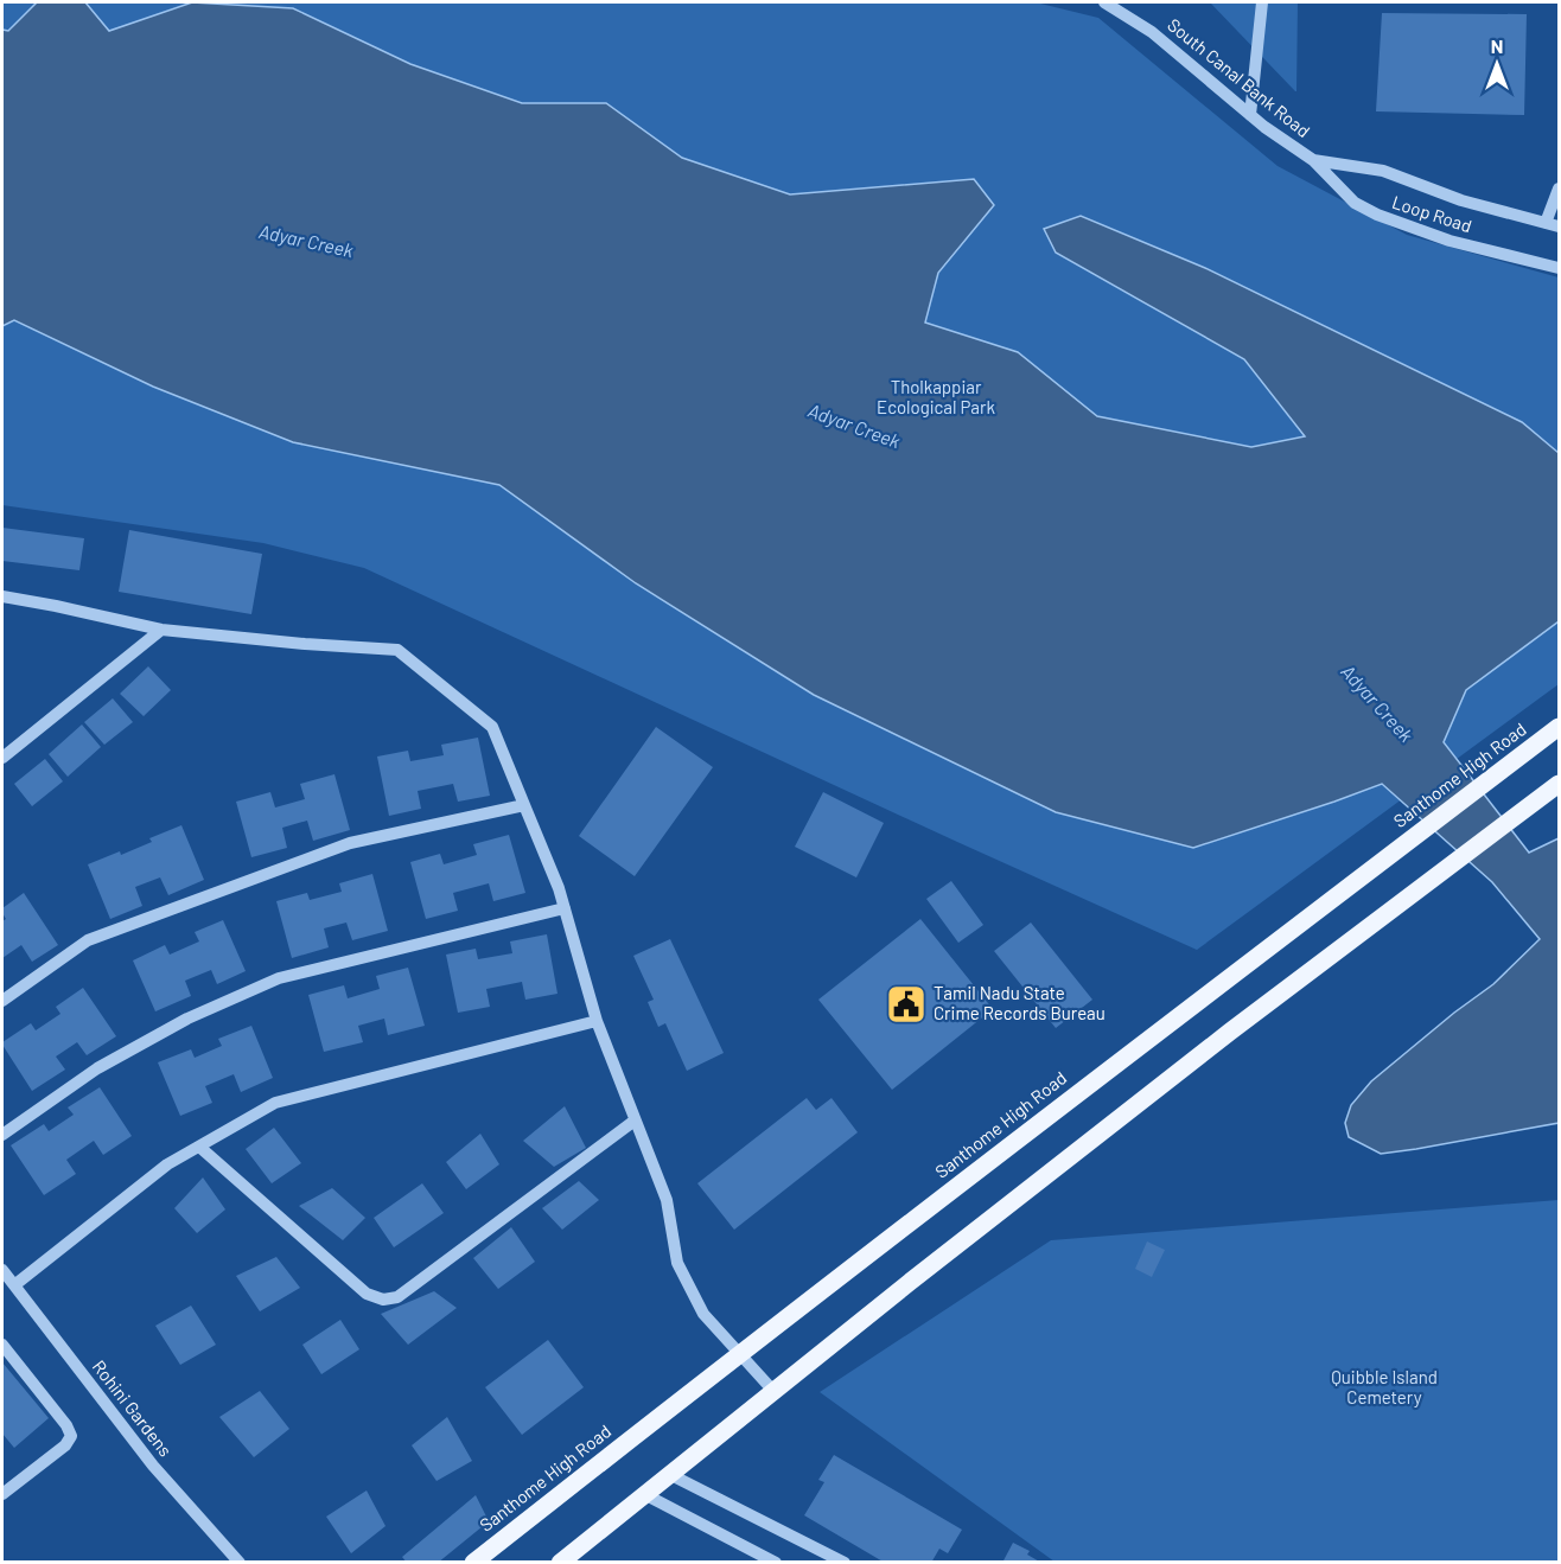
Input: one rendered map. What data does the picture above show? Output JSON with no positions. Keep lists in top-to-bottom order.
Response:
{
  "streets": {
    "main road": ["Santhome High Road"],
    "street": ["South Canal Bank Road", "Loop Road", "Rohini Gardens"]
  },
  "crossings": [
    ["South Canal Bank Road", "Loop Road"]
  ],
  "water": ["Adyar Creek"],
  "parks": ["Tholkappiar Ecological Park", "Quibble Island Cemetery"],
  "places": {
    "public building": ["Tamil Nadu State Crime Records Bureau"]
  },
  "north": "top"
}
